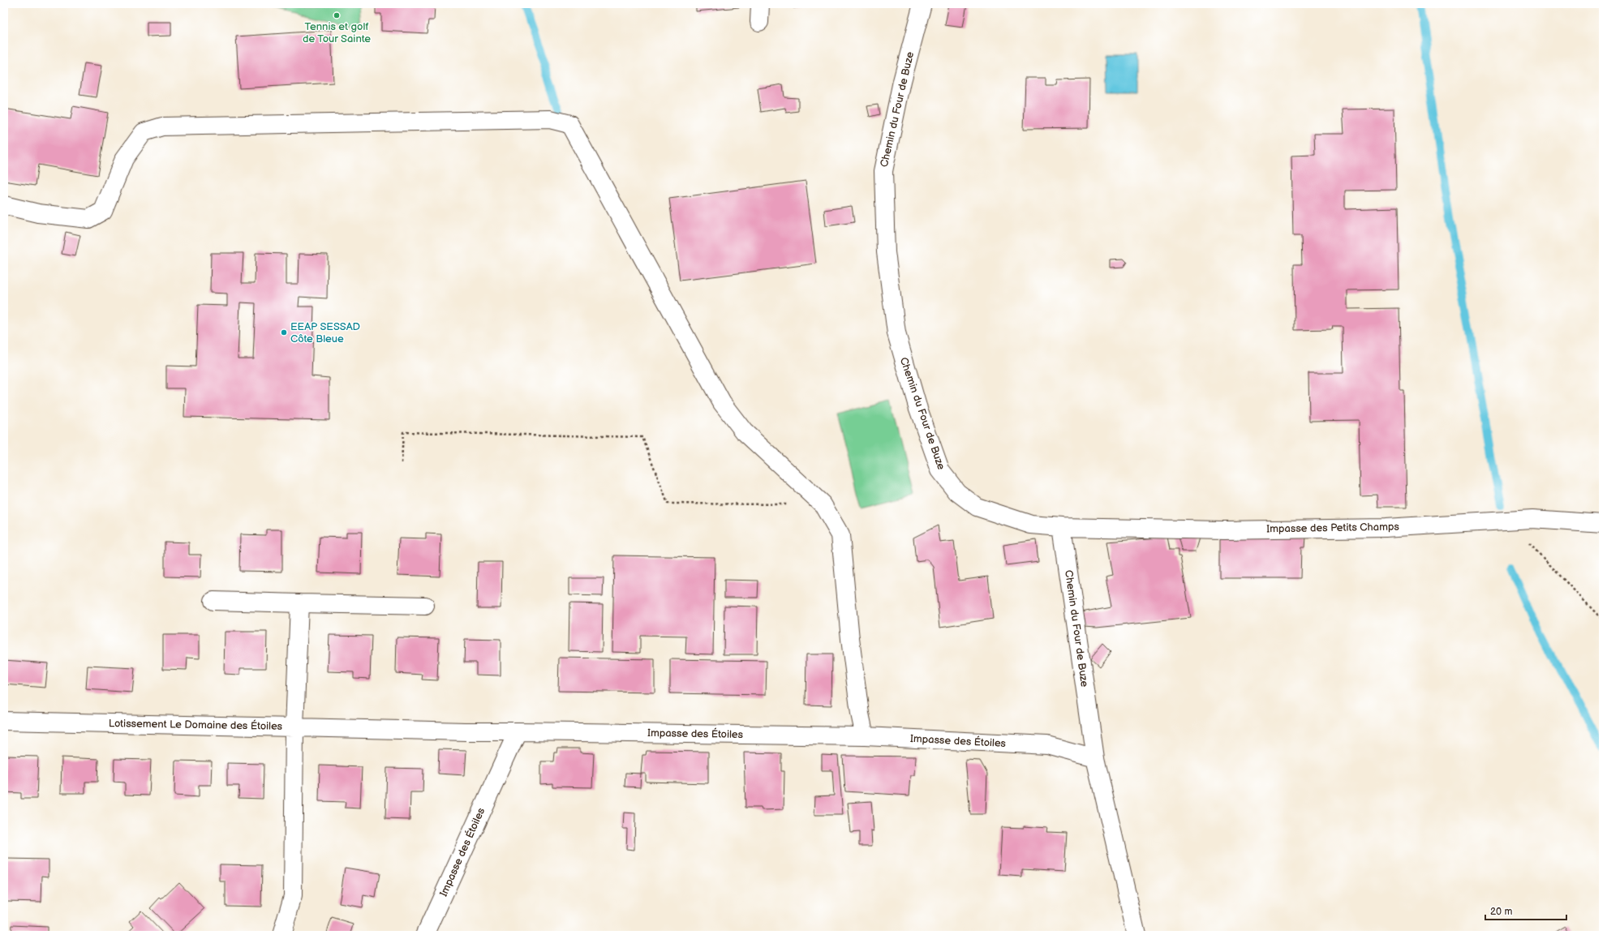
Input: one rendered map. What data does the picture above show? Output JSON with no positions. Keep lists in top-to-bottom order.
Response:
{
  "streets": {
    "street": [
      "Chemin du Four de Buze",
      "Impasse des Petits Champs",
      "Lotissement Le Domaine des Étoiles",
      "Impasse des Étoiles"
    ]
  },
  "crossings": [
    ["Chemin du Four de Buze", "Impasse des Petits Champs"],
    ["Chemin du Four de Buze", "Impasse des Étoiles"]
  ],
  "places": ["Tennis et golf de Tour Sainte", "EEAP SESSAD Côte Bleue"],
  "scale_bar": "20 m"
}
